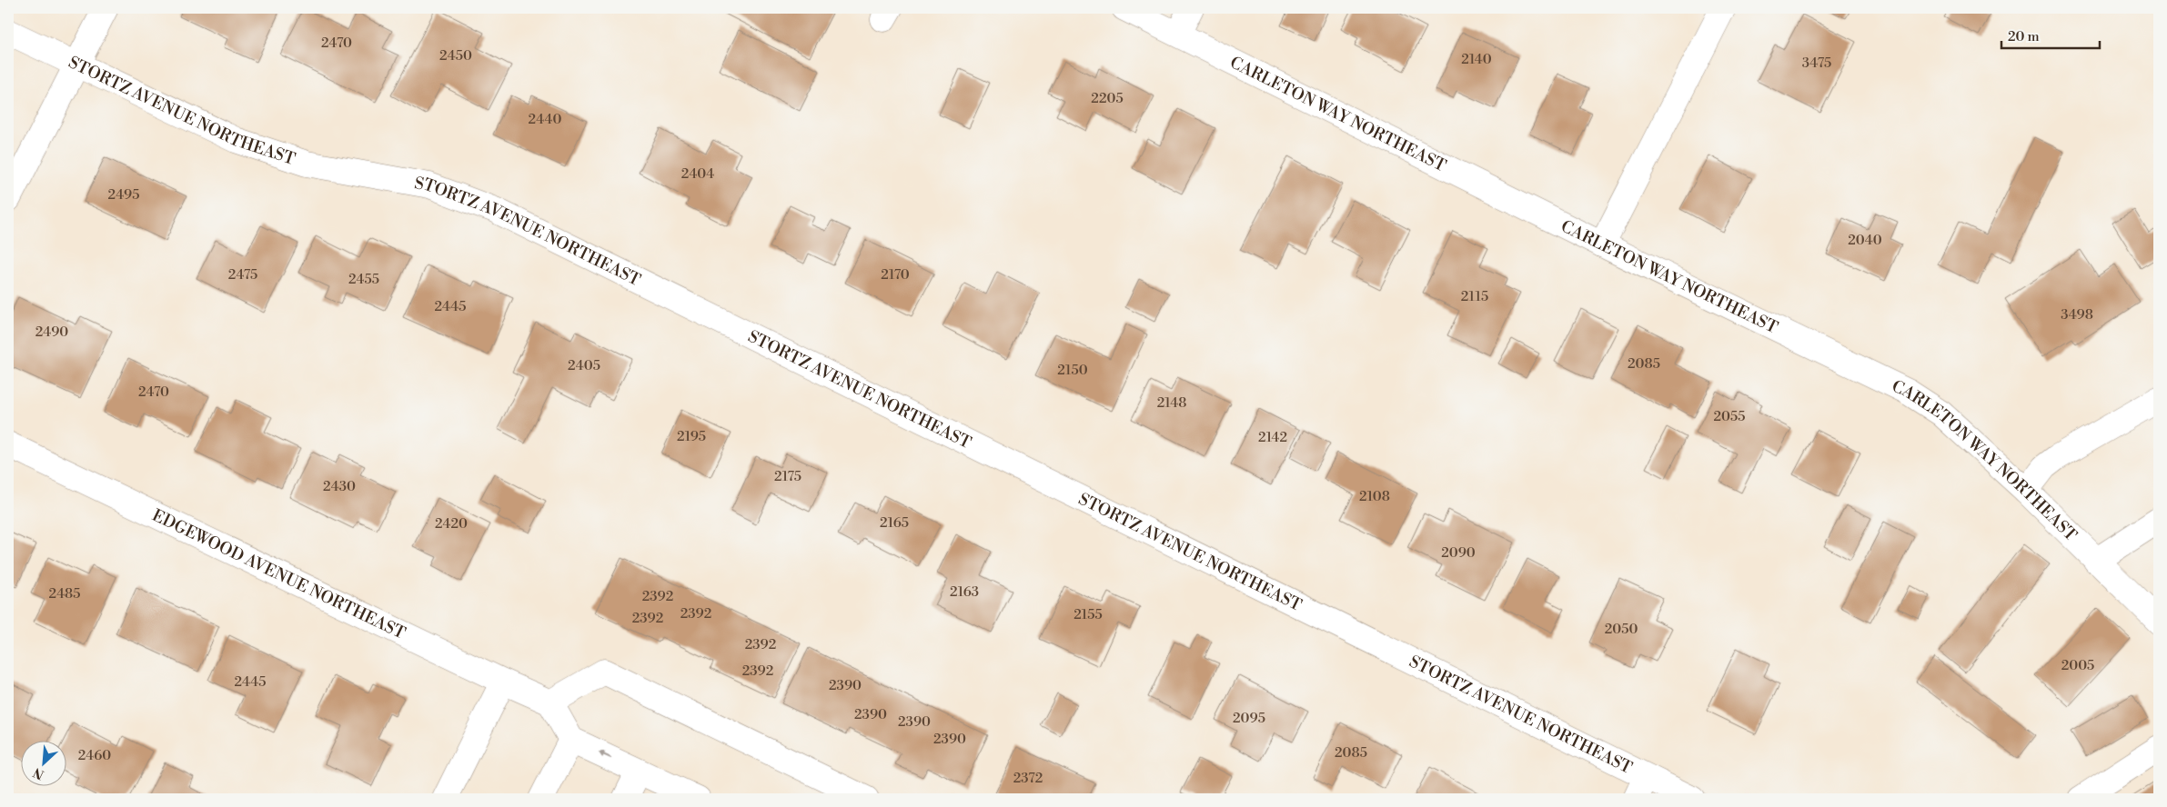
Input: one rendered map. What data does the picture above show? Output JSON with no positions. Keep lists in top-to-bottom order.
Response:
{
  "streets": {
    "street": ["STORTZ AVENUE NORTHEAST", "CARLETON WAY NORTHEAST", "EDGEWOOD AVENUE NORTHEAST"]
  },
  "house_numbers": [
    "2470",
    "2450",
    "2140",
    "3475",
    "2205",
    "2440",
    "2404",
    "2495",
    "2040",
    "2475",
    "2170",
    "2455",
    "2115",
    "2445",
    "3498",
    "2490",
    "2085",
    "2405",
    "2150",
    "2470",
    "2148",
    "2055",
    "2195",
    "2142",
    "2175",
    "2430",
    "2108",
    "2165",
    "2420",
    "2090",
    "2163",
    "2485",
    "2392",
    "2392",
    "2155",
    "2392",
    "2050",
    "2392",
    "2005",
    "2392",
    "2445",
    "2390",
    "2390",
    "2095",
    "2390",
    "2390",
    "2085",
    "2460",
    "2372"
  ],
  "scale_bar": "20 m",
  "north": "bottom left"
}
